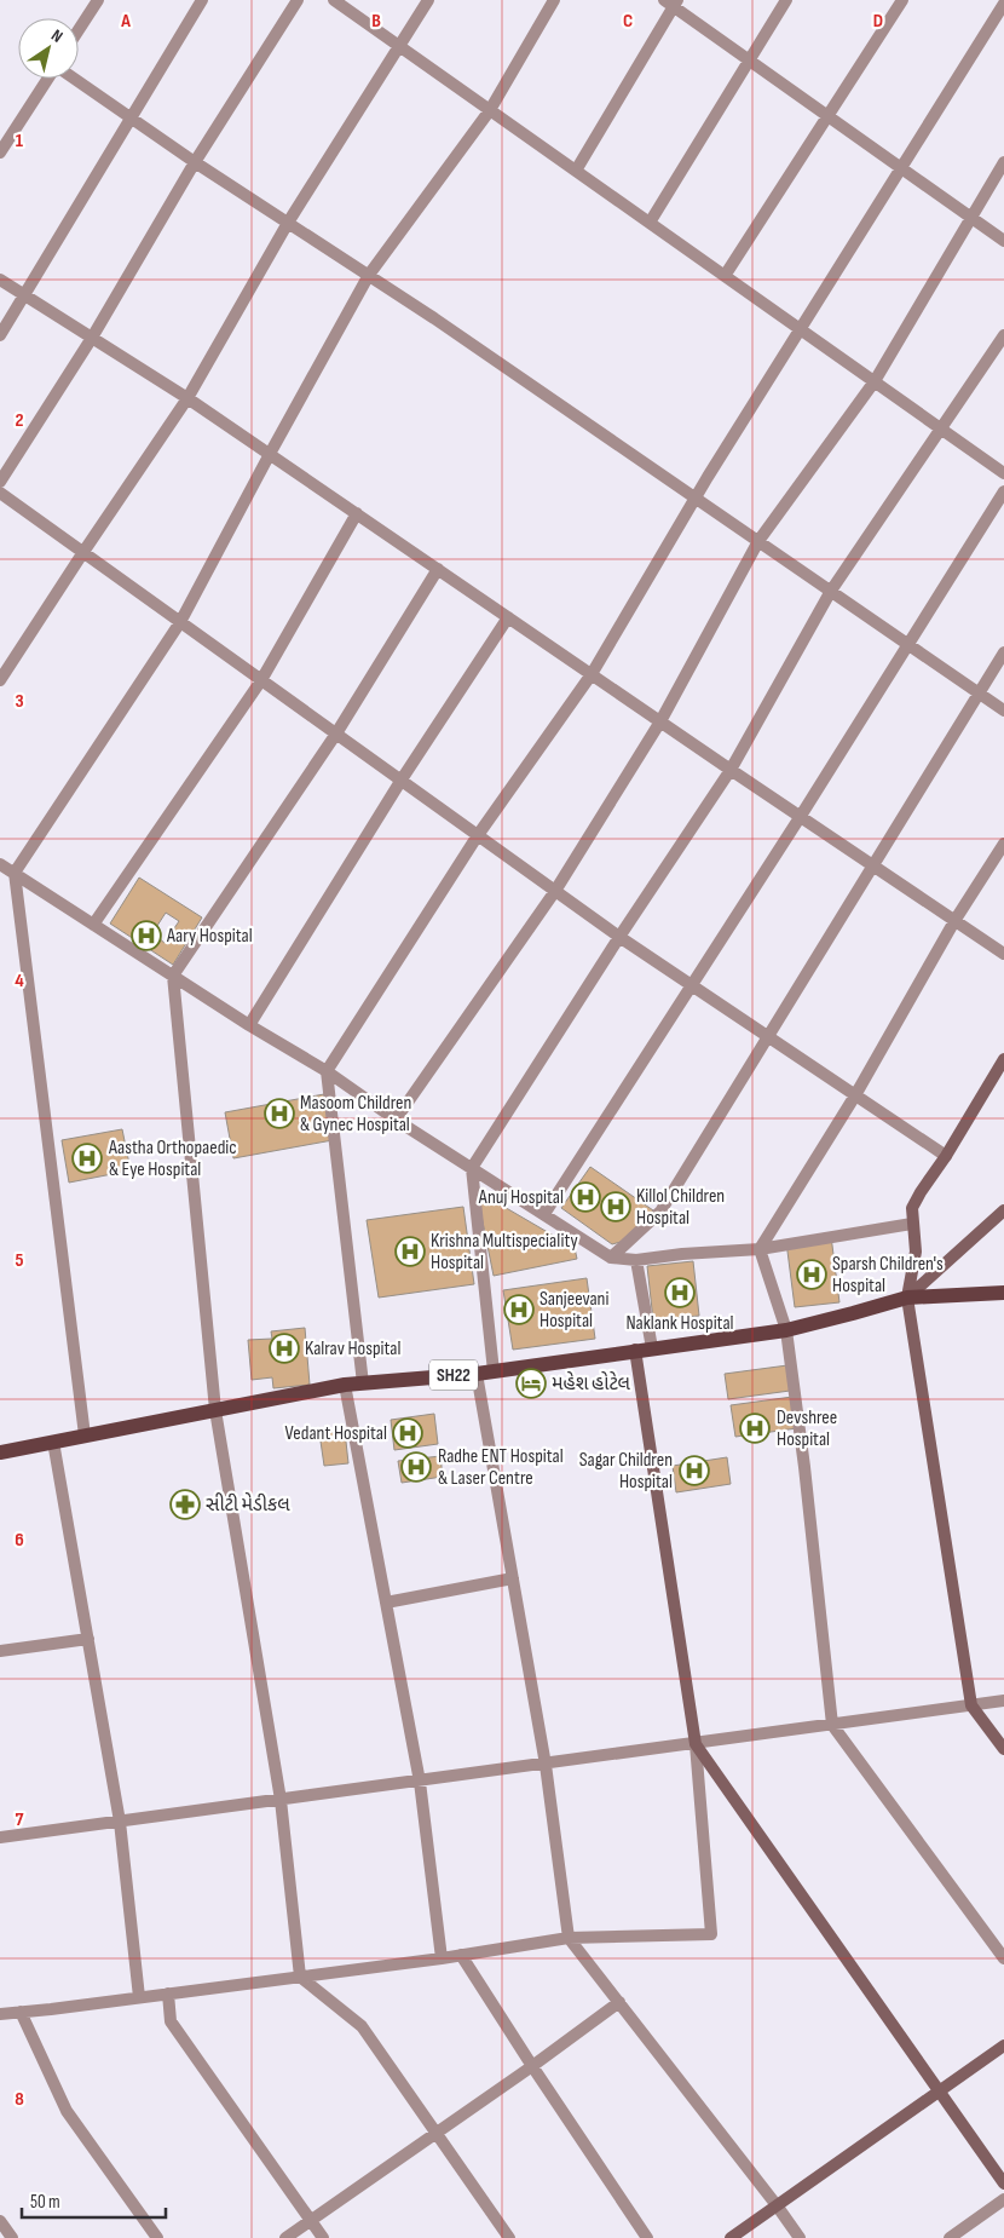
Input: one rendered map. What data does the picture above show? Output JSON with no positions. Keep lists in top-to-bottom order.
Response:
{
  "streets": {
    "main road": ["SH22"]
  },
  "places": {
    "hospital": [
      "Aary Hospital",
      "Masoom Children & Gynec Hospital",
      "Aastha Orthopaedic & Eye Hospital",
      "Anuj Hospital",
      "Killol Children Hospital",
      "Krishna Multispeciality Hospital",
      "Sparsh Children's Hospital",
      "Naklank Hospital",
      "Sanjeevani Hospital",
      "Kalrav Hospital",
      "Devshree Hospital",
      "Vedant Hospital",
      "Radhe ENT Hospital & Laser Centre",
      "Sagar Children Hospital"
    ],
    "hotel": ["મહેશ હોટેલ"],
    "pharmacy": ["સીટી મેડીકલ"]
  },
  "scale_bar": "50 m",
  "north": "top right",
  "grid": {
    "columns": [
      "A",
      "B",
      "C",
      "D"
    ],
    "rows": [
      "1",
      "2",
      "3",
      "4",
      "5",
      "6",
      "7",
      "8"
    ]
  }
}
